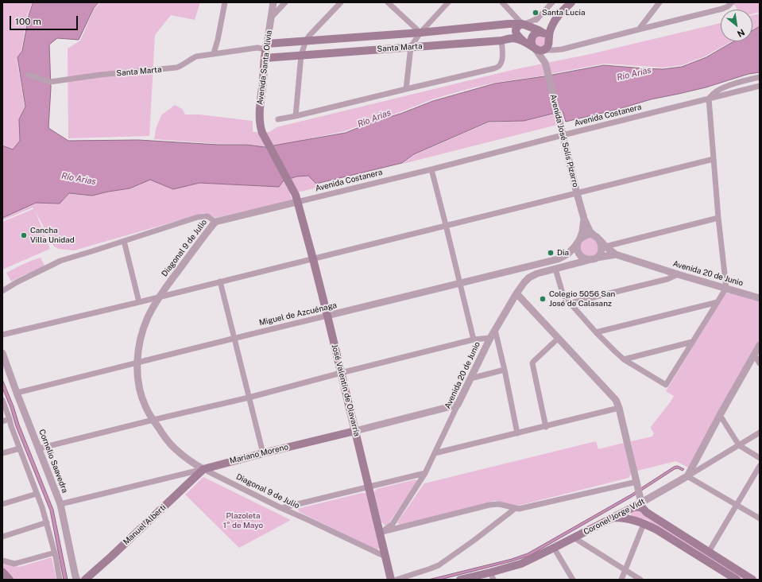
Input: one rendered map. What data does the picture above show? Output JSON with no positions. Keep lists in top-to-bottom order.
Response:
{
  "streets": {
    "main road": [
      "Santa Marta",
      "Avenida Santa Olivia",
      "Avenida José Solís Pizarro",
      "José Valentín de Olavarría",
      "Mariano Moreno",
      "Coronel Jorge Vidt",
      "Manuel Alberti"
    ],
    "street": [
      "Avenida Costanera",
      "Diagonal 9 de Julio",
      "Avenida 20 de Junio",
      "Miguel de Azcuénaga",
      "Cornelio Saavedra"
    ]
  },
  "crossings": [
    ["Santa Marta", "Avenida Santa Olivia"],
    ["Santa Marta", "Avenida José Solís Pizarro"],
    ["Avenida Santa Olivia", "José Valentín de Olavarría"],
    ["Avenida Costanera", "Avenida José Solís Pizarro"],
    ["Avenida Costanera", "Diagonal 9 de Julio"],
    ["Avenida Costanera", "José Valentín de Olavarría"],
    ["Avenida José Solís Pizarro", "Avenida 20 de Junio"],
    ["Avenida José Solís Pizarro", "Miguel de Azcuénaga"],
    ["Diagonal 9 de Julio", "Miguel de Azcuénaga"],
    ["Diagonal 9 de Julio", "José Valentín de Olavarría"],
    ["Diagonal 9 de Julio", "Mariano Moreno"],
    ["Diagonal 9 de Julio", "Manuel Alberti"],
    ["Avenida 20 de Junio", "Miguel de Azcuénaga"],
    ["Avenida 20 de Junio", "José Valentín de Olavarría"],
    ["Avenida 20 de Junio", "Mariano Moreno"],
    ["Miguel de Azcuénaga", "José Valentín de Olavarría"],
    ["Miguel de Azcuénaga", "Cornelio Saavedra"],
    ["José Valentín de Olavarría", "Mariano Moreno"],
    ["Mariano Moreno", "Cornelio Saavedra"],
    ["Mariano Moreno", "Manuel Alberti"]
  ],
  "water": ["Río Arias"],
  "parks": ["Plazoleta 1° de Mayo"],
  "places": [
    "Santa Lucia",
    "Cancha Villa Unidad",
    "Dia",
    "Colegio 5056 San José de Calasanz"
  ],
  "scale_bar": "100 m",
  "north": "bottom right"
}
